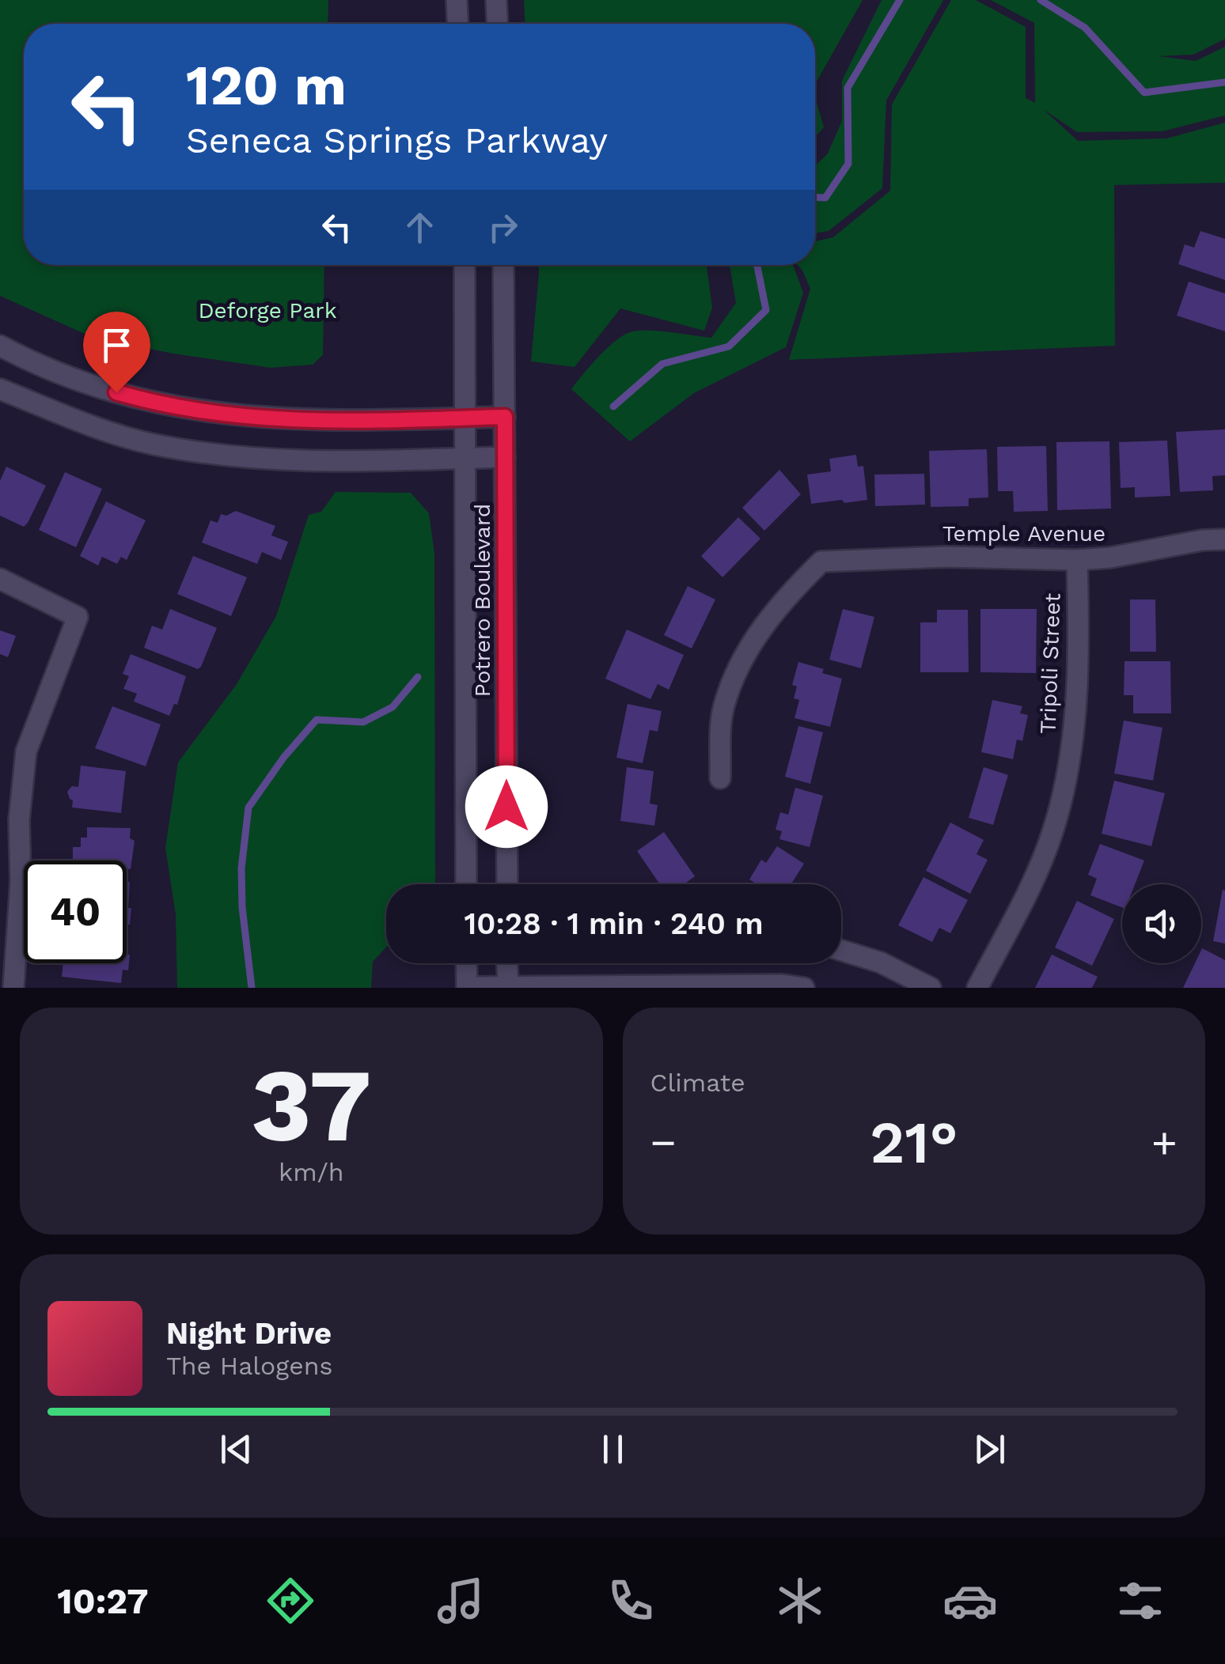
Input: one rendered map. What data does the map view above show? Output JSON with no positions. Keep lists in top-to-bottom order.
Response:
{
  "streets": {
    "street": ["Temple Avenue", "Potrero Boulevard", "Tripoli Street"]
  },
  "crossings": [
    ["Temple Avenue", "Tripoli Street"]
  ],
  "parks": ["Deforge Park"],
  "page": {
    "turn": ["120 m", "Seneca Springs Parkway"],
    "limit": "40",
    "trip": "10:28 · 1 min · 240 m",
    "tile": [
      ["37", "km/h"],
      "Climate"
    ],
    "heat": ["−", "21°", "+"],
    "song": ["Night Drive", "The Halogens"],
    "tabs": "10:27"
  }
}
